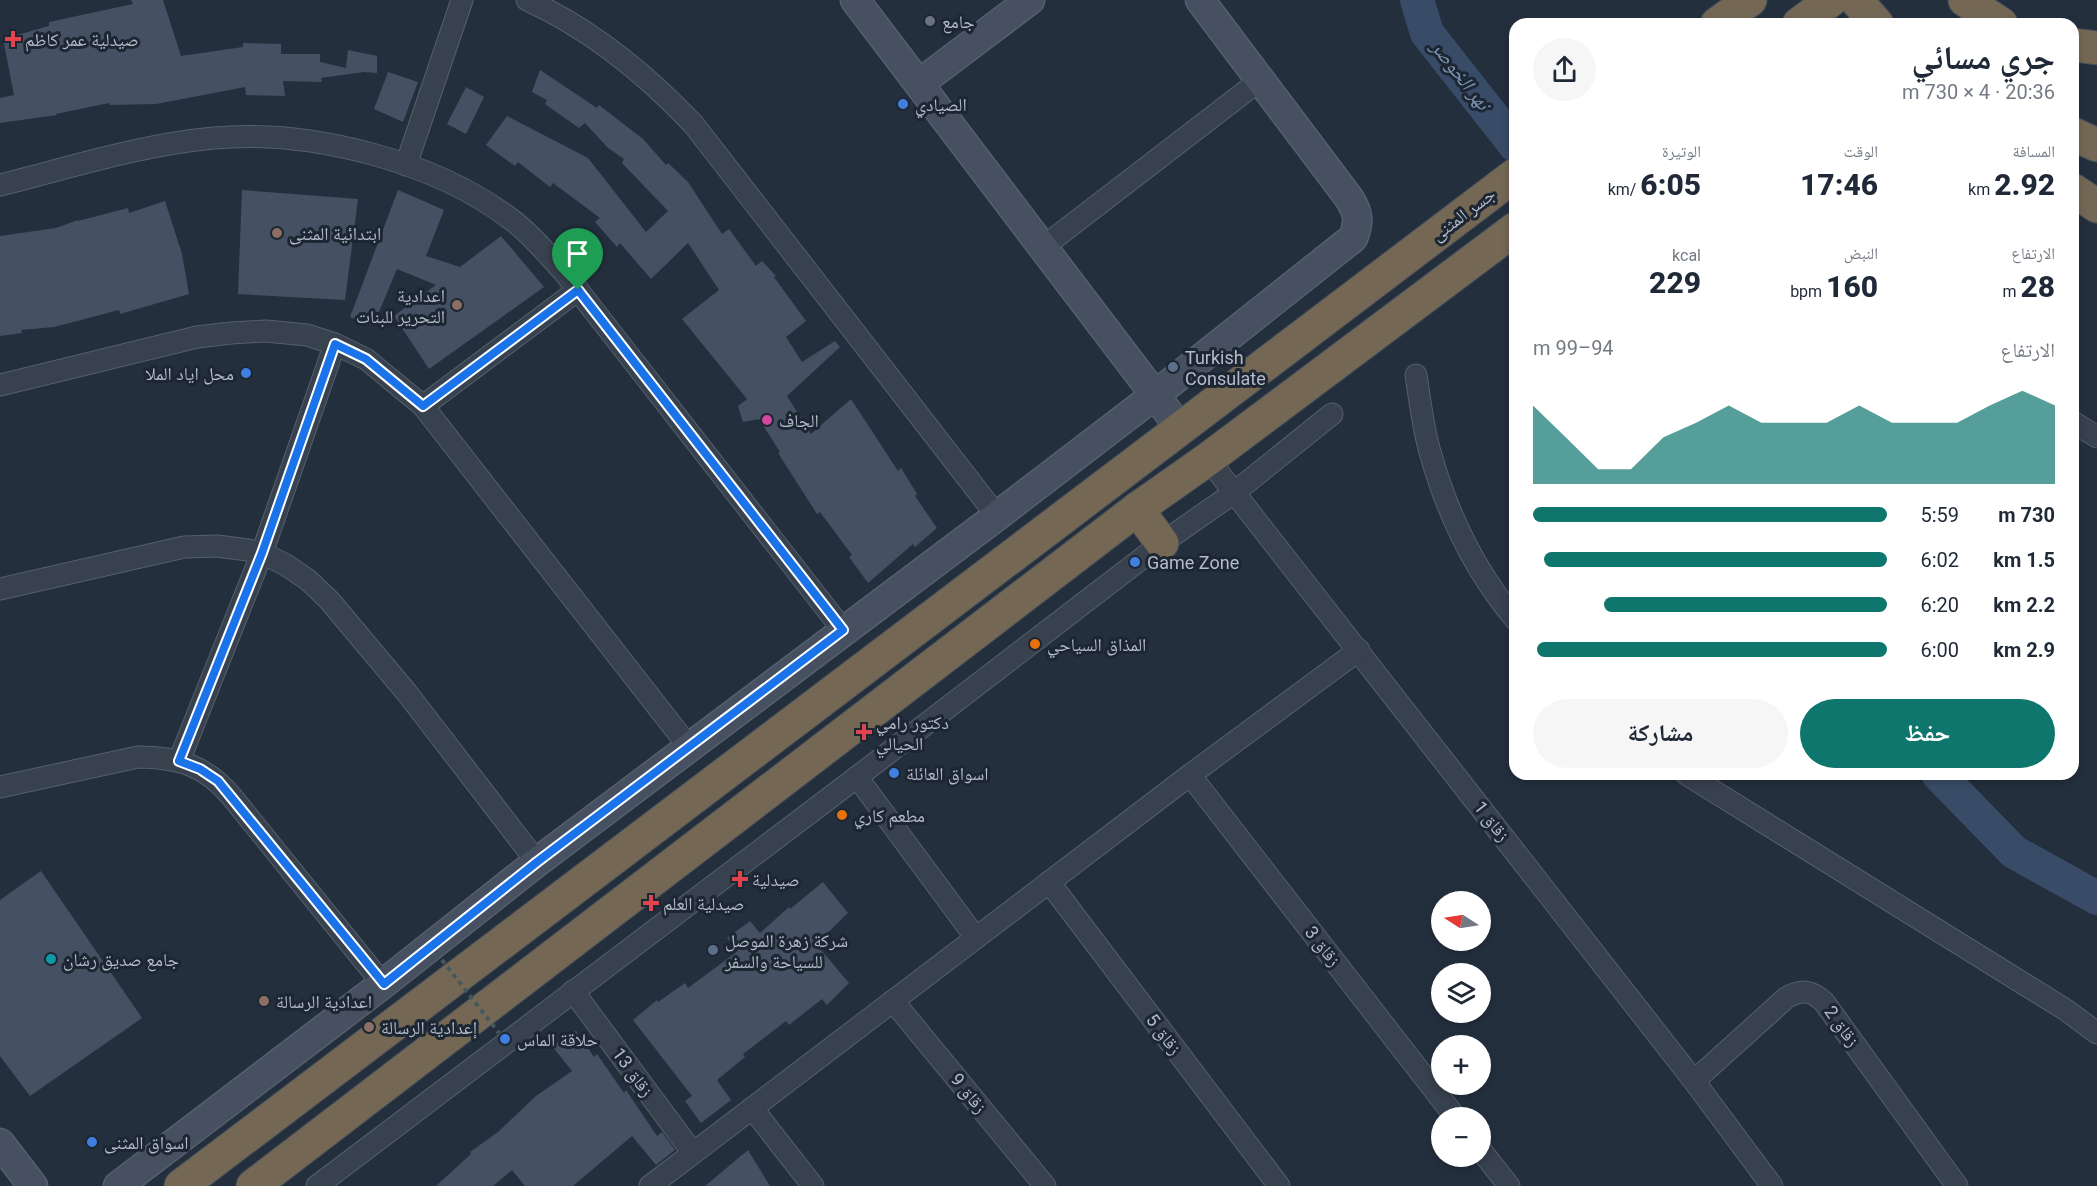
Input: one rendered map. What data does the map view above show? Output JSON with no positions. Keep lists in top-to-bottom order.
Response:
{
  "streets": {
    "highway": ["جسر المثنى"],
    "street": [
      "زقاق 1",
      "زقاق 3",
      "زقاق 2",
      "زقاق 5",
      "زقاق 13",
      "زقاق 9"
    ]
  },
  "crossings": [
    ["زقاق 1", "زقاق 2"]
  ],
  "water": ["نهر الخوصر"],
  "places": {
    "other": [
      "جامع",
      "الصيادي",
      "ابتدائية المثنى",
      "اعدادية التحرير للبنات",
      "Turkish Consulate",
      "محل اياد الملا",
      "الجاف",
      "Game Zone",
      "المذاق السياحي",
      "اسواق العائلة",
      "مطعم كاري",
      "شركة زهرة الموصل للسياحة والسفر",
      "جامع صديق رشان",
      "اعدادية الرسالة",
      "إعدادية الرسالة",
      "حلاقة الماس",
      "اسواق المثنى"
    ],
    "health": [
      "صيدلية عمر كاظم",
      "دكتور رامي الحيالي",
      "صيدلية",
      "صيدلية العلم"
    ]
  },
  "north": "left",
  "page": {
    "heading": ["جري مسائي", "20:36 · 4 × 730 m"],
    "stats": [
      ["المسافة", "2.92 km"],
      ["الوقت", "17:46"],
      ["الوتيرة", "6:05 /km"],
      ["الارتفاع", "28 m"],
      ["النبض", "160 bpm"],
      ["kcal", "229"]
    ],
    "chart": ["الارتفاع", "94–99 m"],
    "list": [
      {
        "name": "730 m",
        "note": "5:59"
      },
      {
        "name": "1.5 km",
        "note": "6:02"
      },
      {
        "name": "2.2 km",
        "note": "6:20"
      },
      {
        "name": "2.9 km",
        "note": "6:00"
      }
    ],
    "buttons": ["حفظ", "مشاركة"],
    "map_buttons": ["+", "−"]
  }
}
